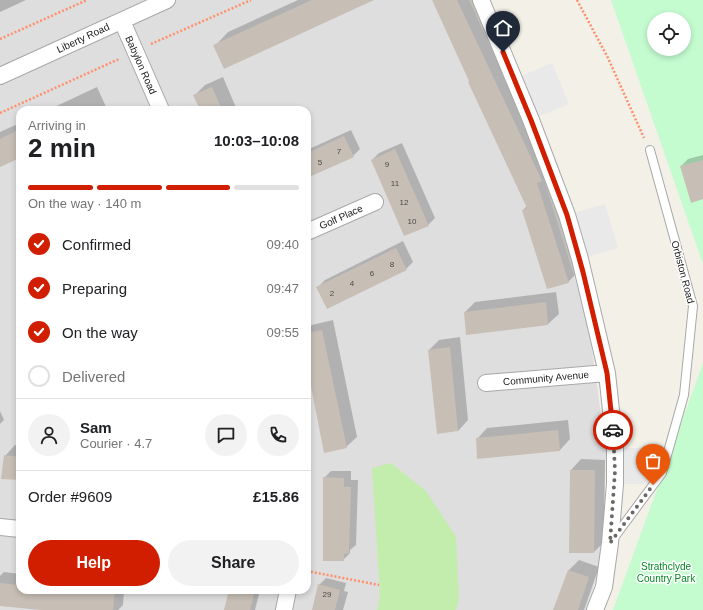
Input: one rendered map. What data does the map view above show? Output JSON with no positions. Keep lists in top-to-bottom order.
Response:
{
  "streets": {
    "street": [
      "Liberty Road",
      "Babylon Road",
      "Golf Place",
      "Community Avenue"
    ],
    "lane": ["Orbiston Road"]
  },
  "crossings": [
    ["Liberty Road", "Babylon Road"]
  ],
  "parks": ["Strathclyde Country Park"],
  "house_numbers": [
    "7",
    "5",
    "9",
    "11",
    "12",
    "10",
    "8",
    "6",
    "4",
    "2",
    "29"
  ],
  "page": {
    "heading": ["2 min", "Arriving in", "10:03–10:08"],
    "panel": [
      "Sam",
      "Courier · 4.7",
      "Order #9609",
      "£15.86"
    ],
    "bar": "On the way · 140 m",
    "list": [
      ["Confirmed", "09:40"],
      ["Preparing", "09:47"],
      ["On the way", "09:55"],
      "Delivered"
    ],
    "buttons": ["Help", "Share"]
  }
}
